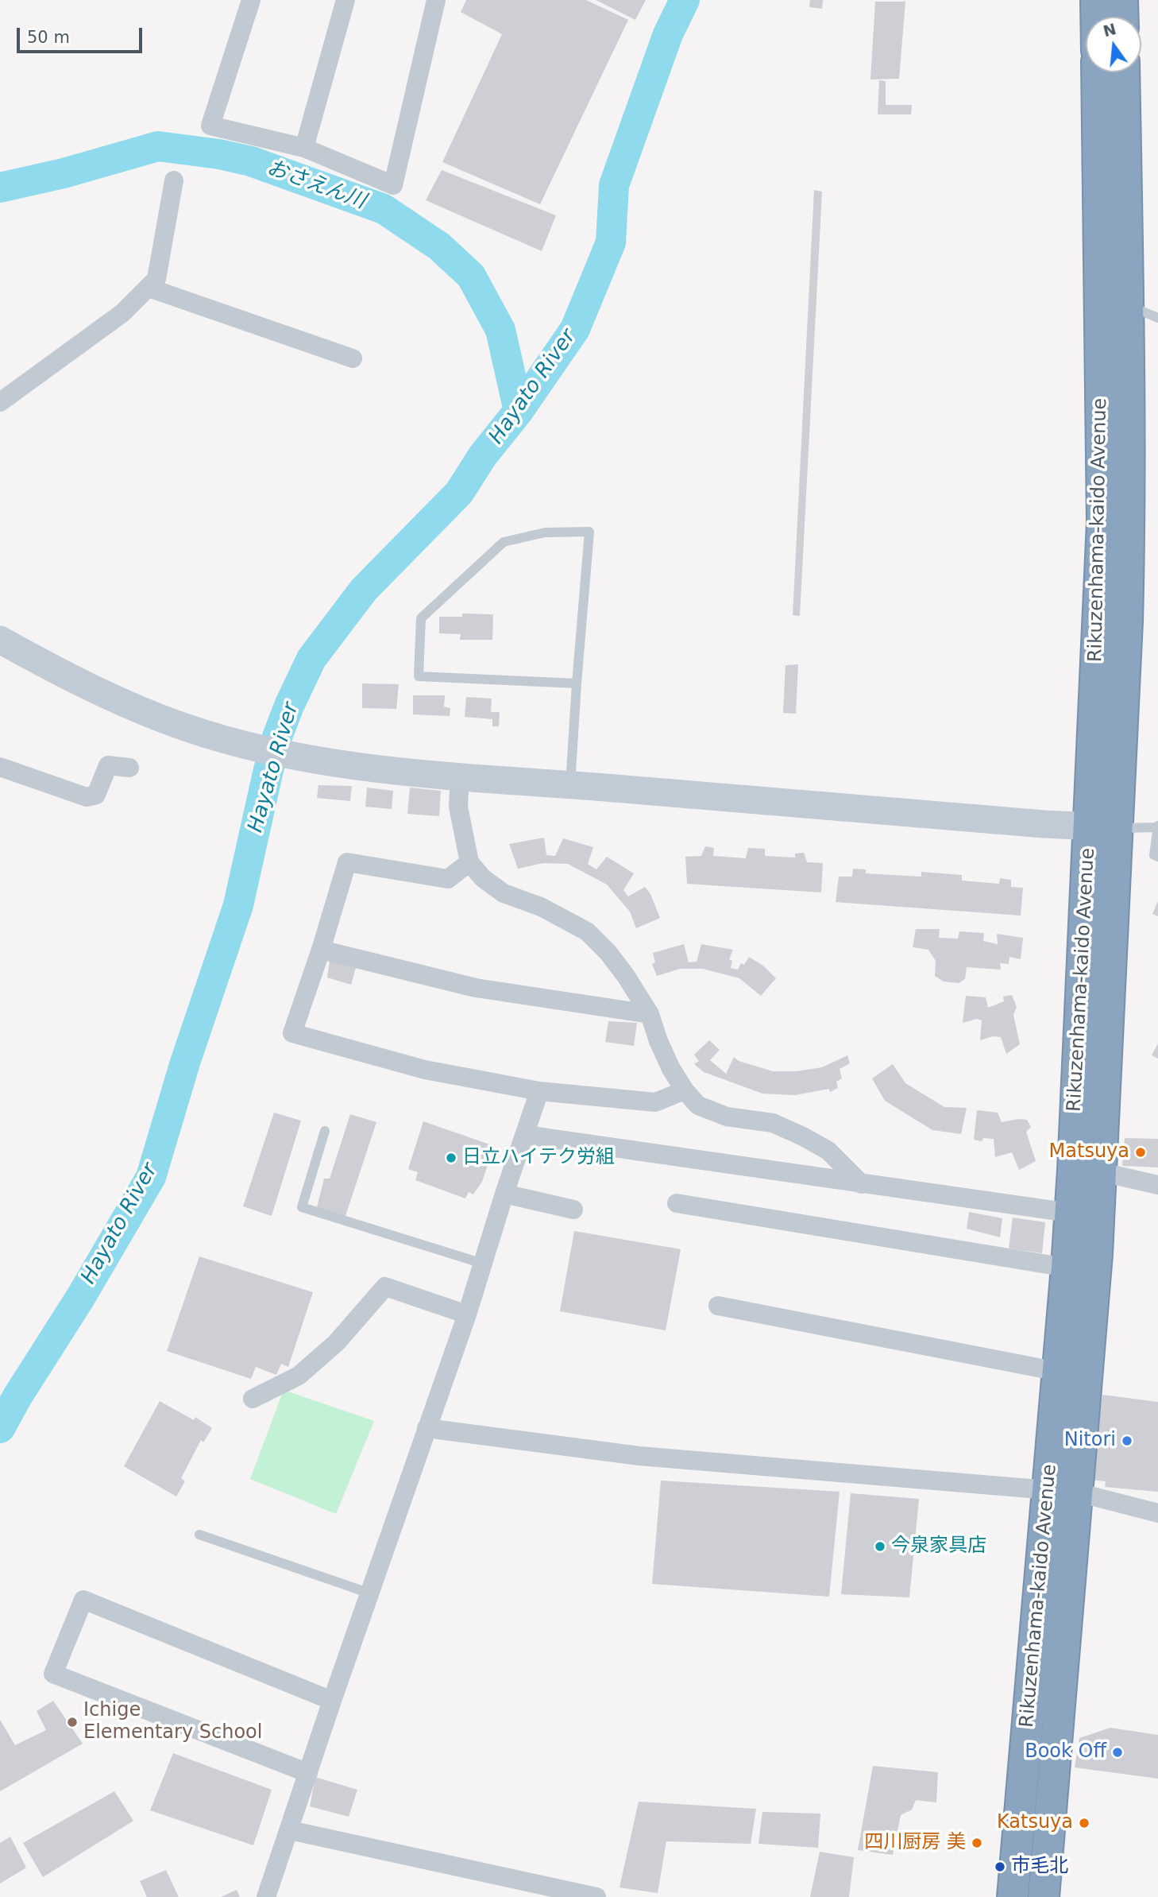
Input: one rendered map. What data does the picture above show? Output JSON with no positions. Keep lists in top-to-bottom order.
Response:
{
  "streets": {
    "highway": ["Rikuzenhama-kaido Avenue"]
  },
  "water": ["おさえん川", "Hayato River"],
  "places": [
    "Matsuya",
    "日立ハイテク労組",
    "Nitori",
    "今泉家具店",
    "Ichige Elementary School",
    "Book Off",
    "Katsuya",
    "四川厨房 美",
    "市毛北"
  ],
  "scale_bar": "50 m",
  "north": "top"
}
